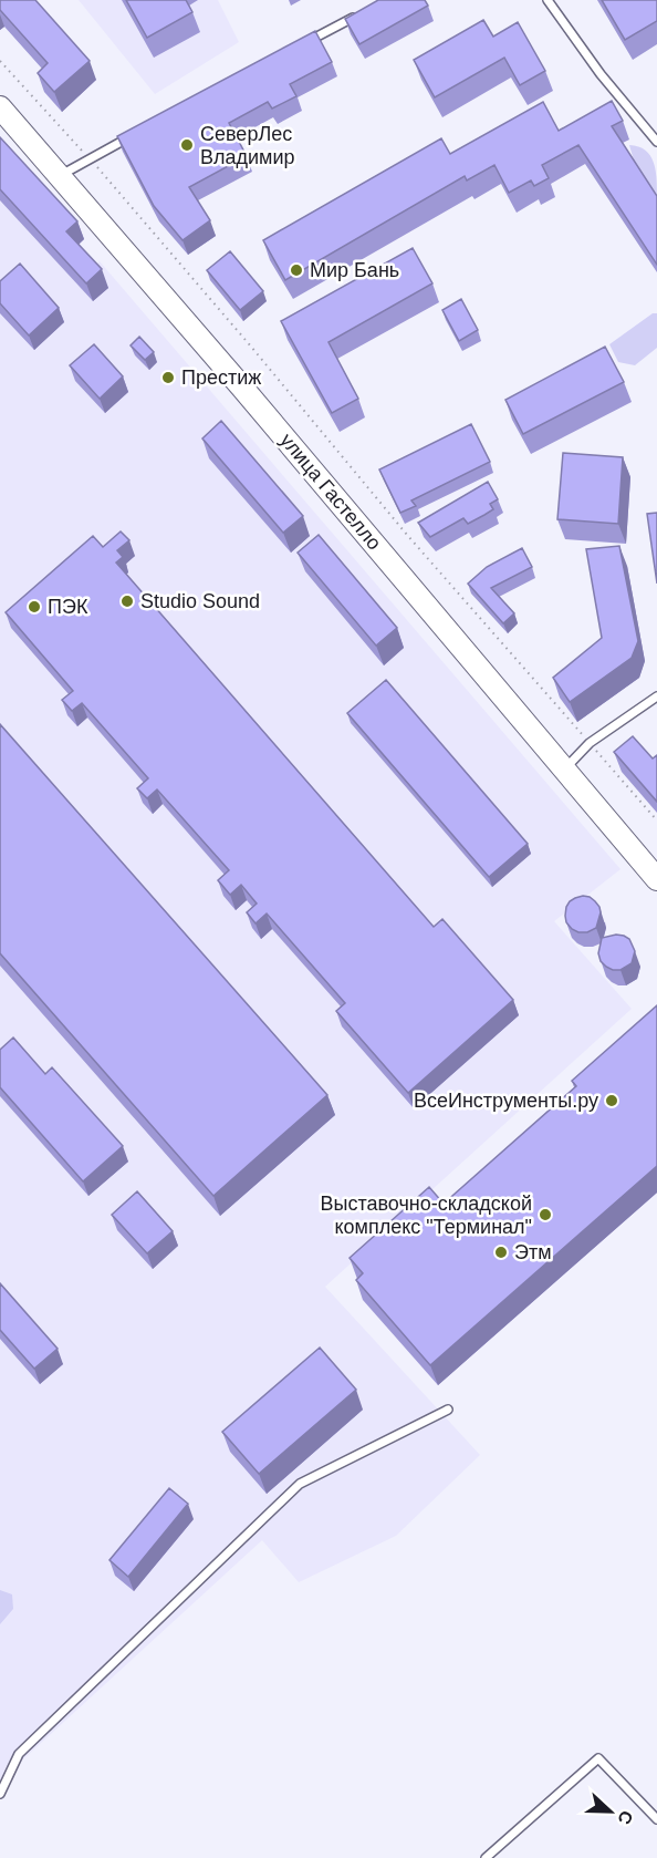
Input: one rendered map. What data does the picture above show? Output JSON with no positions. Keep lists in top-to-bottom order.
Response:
{
  "streets": {
    "main road": ["улица Гастелло"]
  },
  "places": [
    "СеверЛес Владимир",
    "Мир Бань",
    "Престиж",
    "Studio Sound",
    "ПЭК",
    "ВсеИнструменты.ру",
    "Выставочно-складской комплекс \"Терминал\"",
    "Этм"
  ],
  "north": "right"
}
